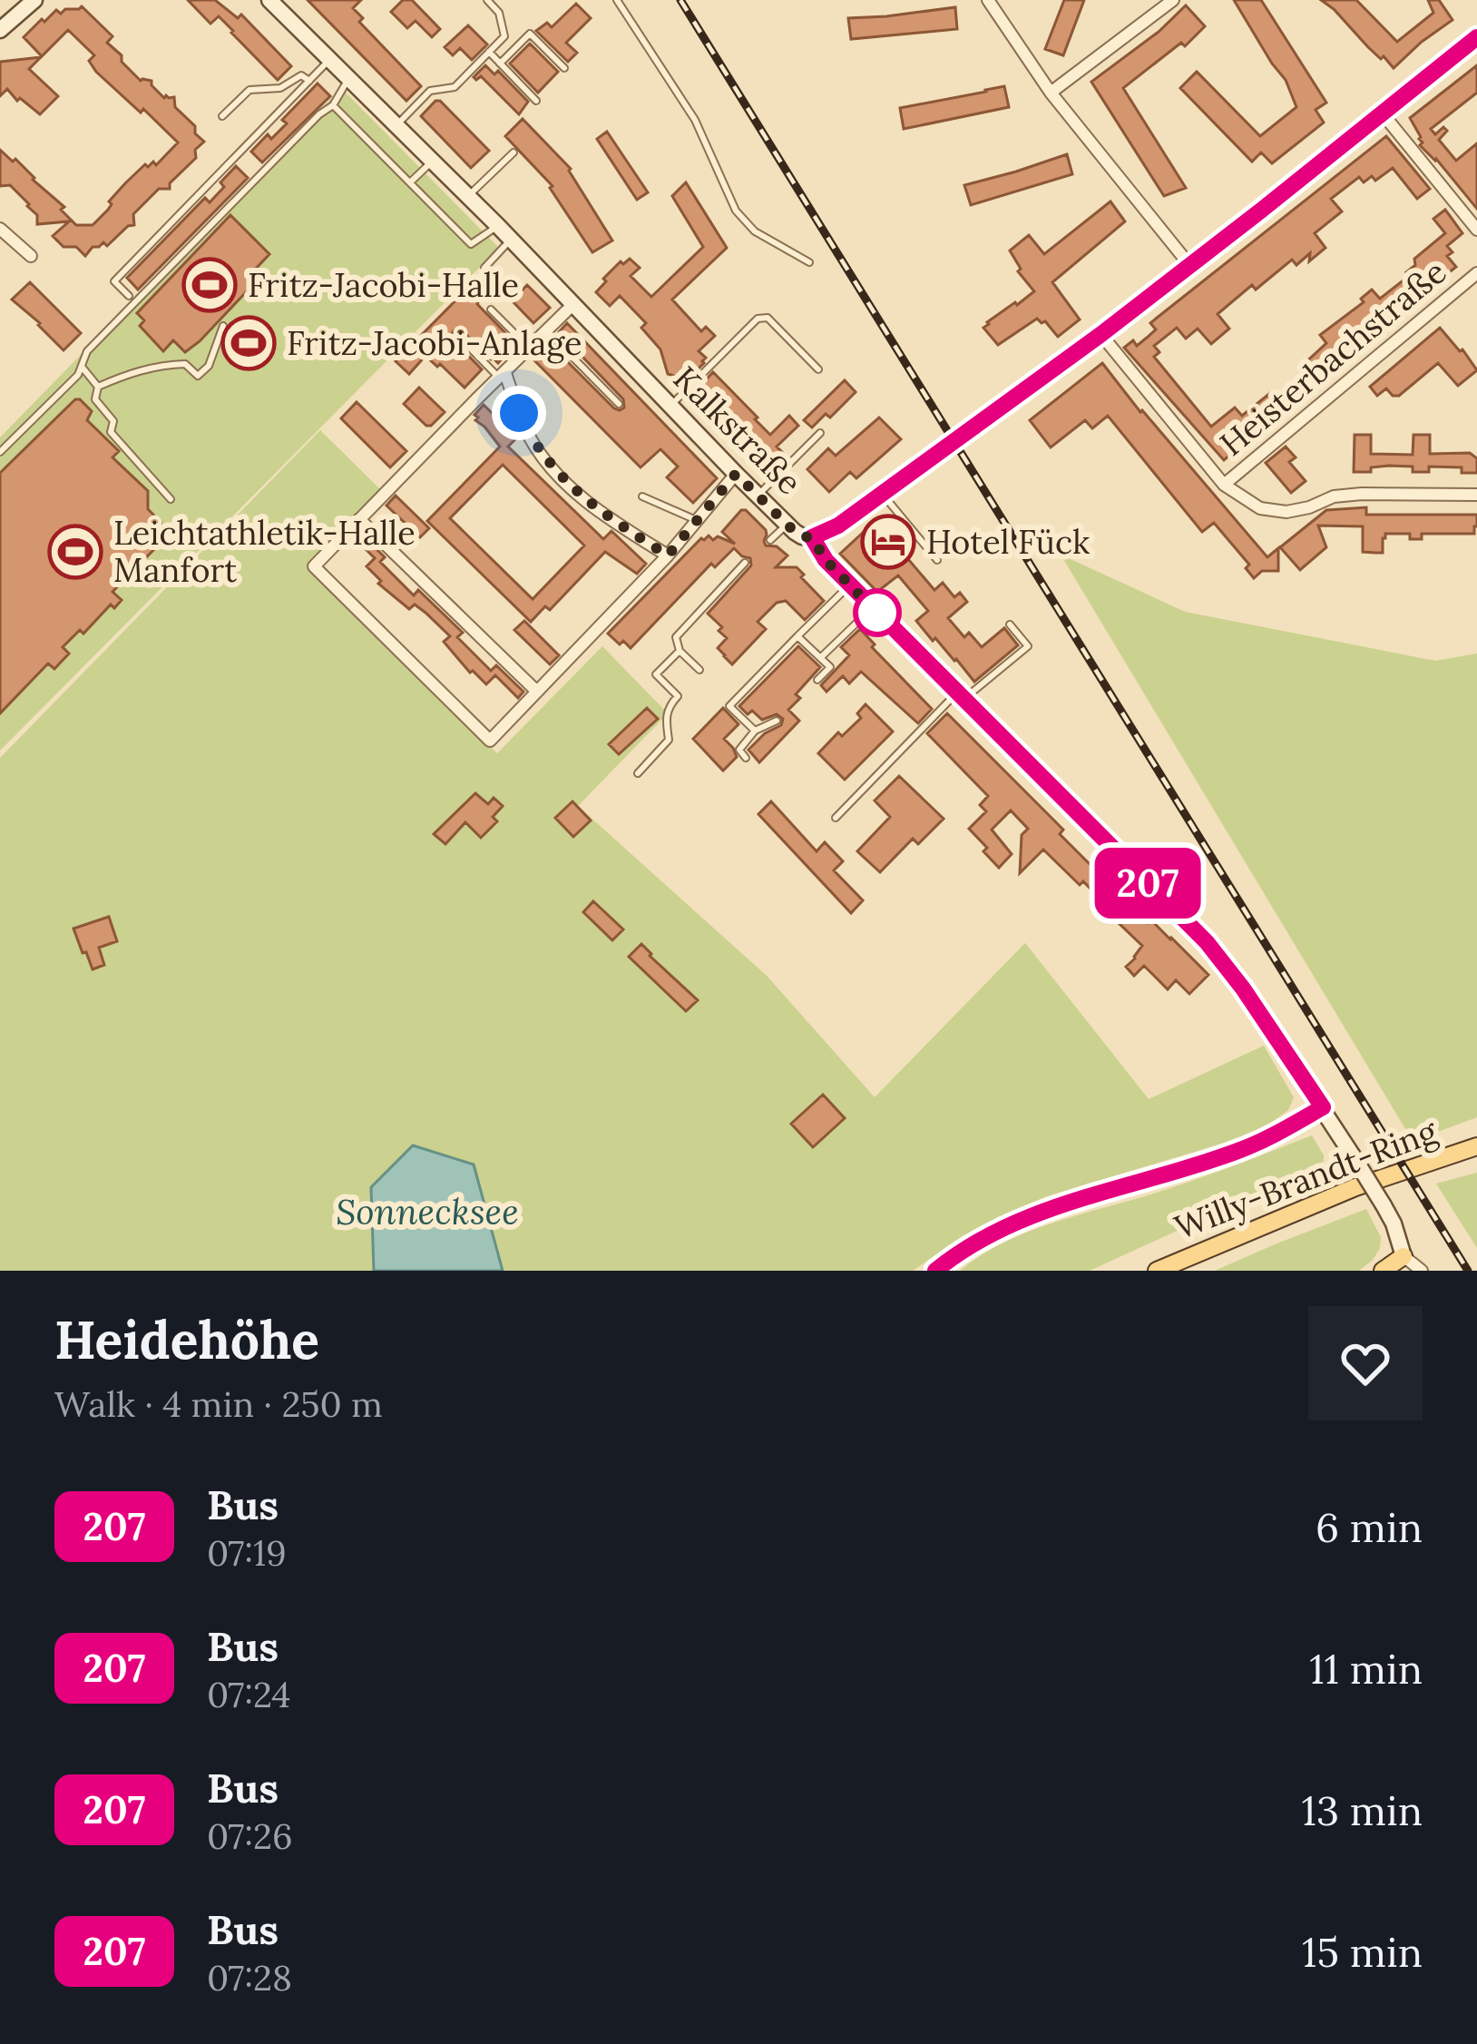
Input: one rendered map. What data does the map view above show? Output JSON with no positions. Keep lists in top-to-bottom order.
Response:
{
  "streets": {
    "main road": ["Willy-Brandt-Ring"],
    "street": ["Heisterbachstraße", "Kalkstraße"]
  },
  "water": ["Sonnecksee"],
  "places": {
    "sports": ["Fritz-Jacobi-Halle", "Fritz-Jacobi-Anlage", "Leichtathletik-Halle Manfort"],
    "hotel": ["Hotel Fück"]
  },
  "lines": ["bus line 207"],
  "page": {
    "on_map": "207",
    "heading": ["Heidehöhe", "Walk · 4 min · 250 m"],
    "list": [
      {
        "mark": "207",
        "name": "Bus",
        "note": "07:19",
        "value": "6 min"
      },
      {
        "mark": "207",
        "name": "Bus",
        "note": "07:24",
        "value": "11 min"
      },
      {
        "mark": "207",
        "name": "Bus",
        "note": "07:26",
        "value": "13 min"
      },
      {
        "mark": "207",
        "name": "Bus",
        "note": "07:28",
        "value": "15 min"
      }
    ]
  }
}
